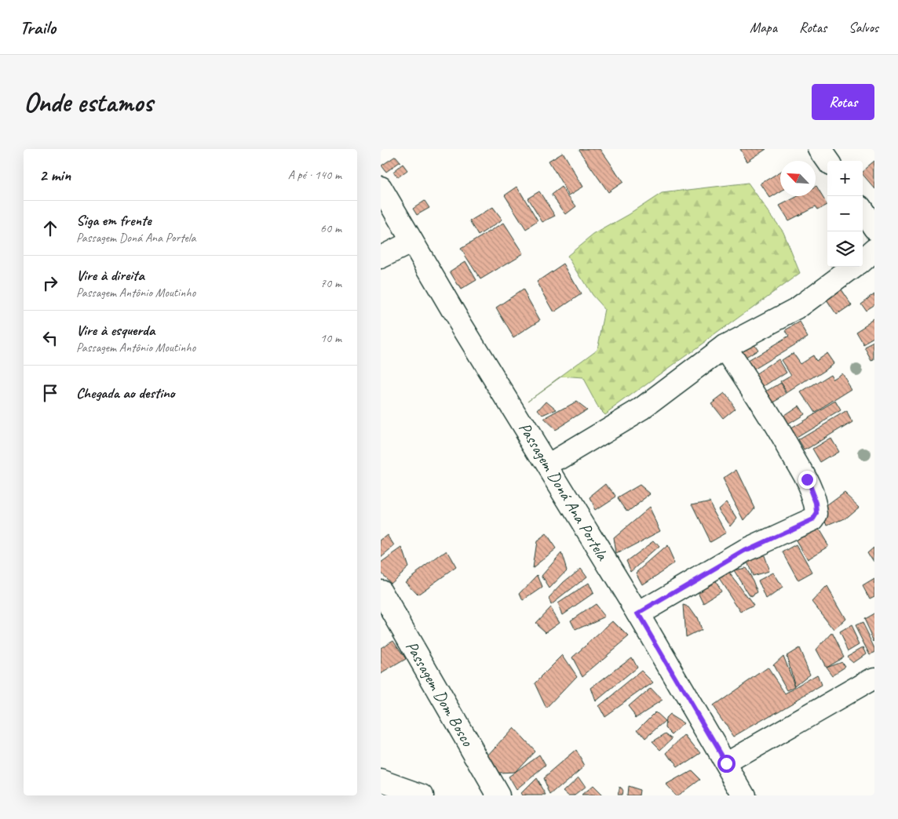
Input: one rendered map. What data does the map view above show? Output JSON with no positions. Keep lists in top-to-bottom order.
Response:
{
  "streets": {
    "street": ["Passagem Doná Ana Portela", "Passagem Dom Bosco"]
  },
  "north": "top left",
  "page": {
    "header": "Trailo",
    "nav": ["Mapa", "Rotas", "Salvos"],
    "buttons": "Rotas",
    "title": "Onde estamos",
    "heading": ["2 min", "A pé · 140 m"],
    "map_buttons": ["+", "−"],
    "list": [
      ["Siga em frente", "Passagem Doná Ana Portela", "60 m"],
      ["Vire à direita", "Passagem Antônio Moutinho", "70 m"],
      ["Vire à esquerda", "Passagem Antônio Moutinho", "10 m"],
      "Chegada ao destino"
    ]
  }
}
